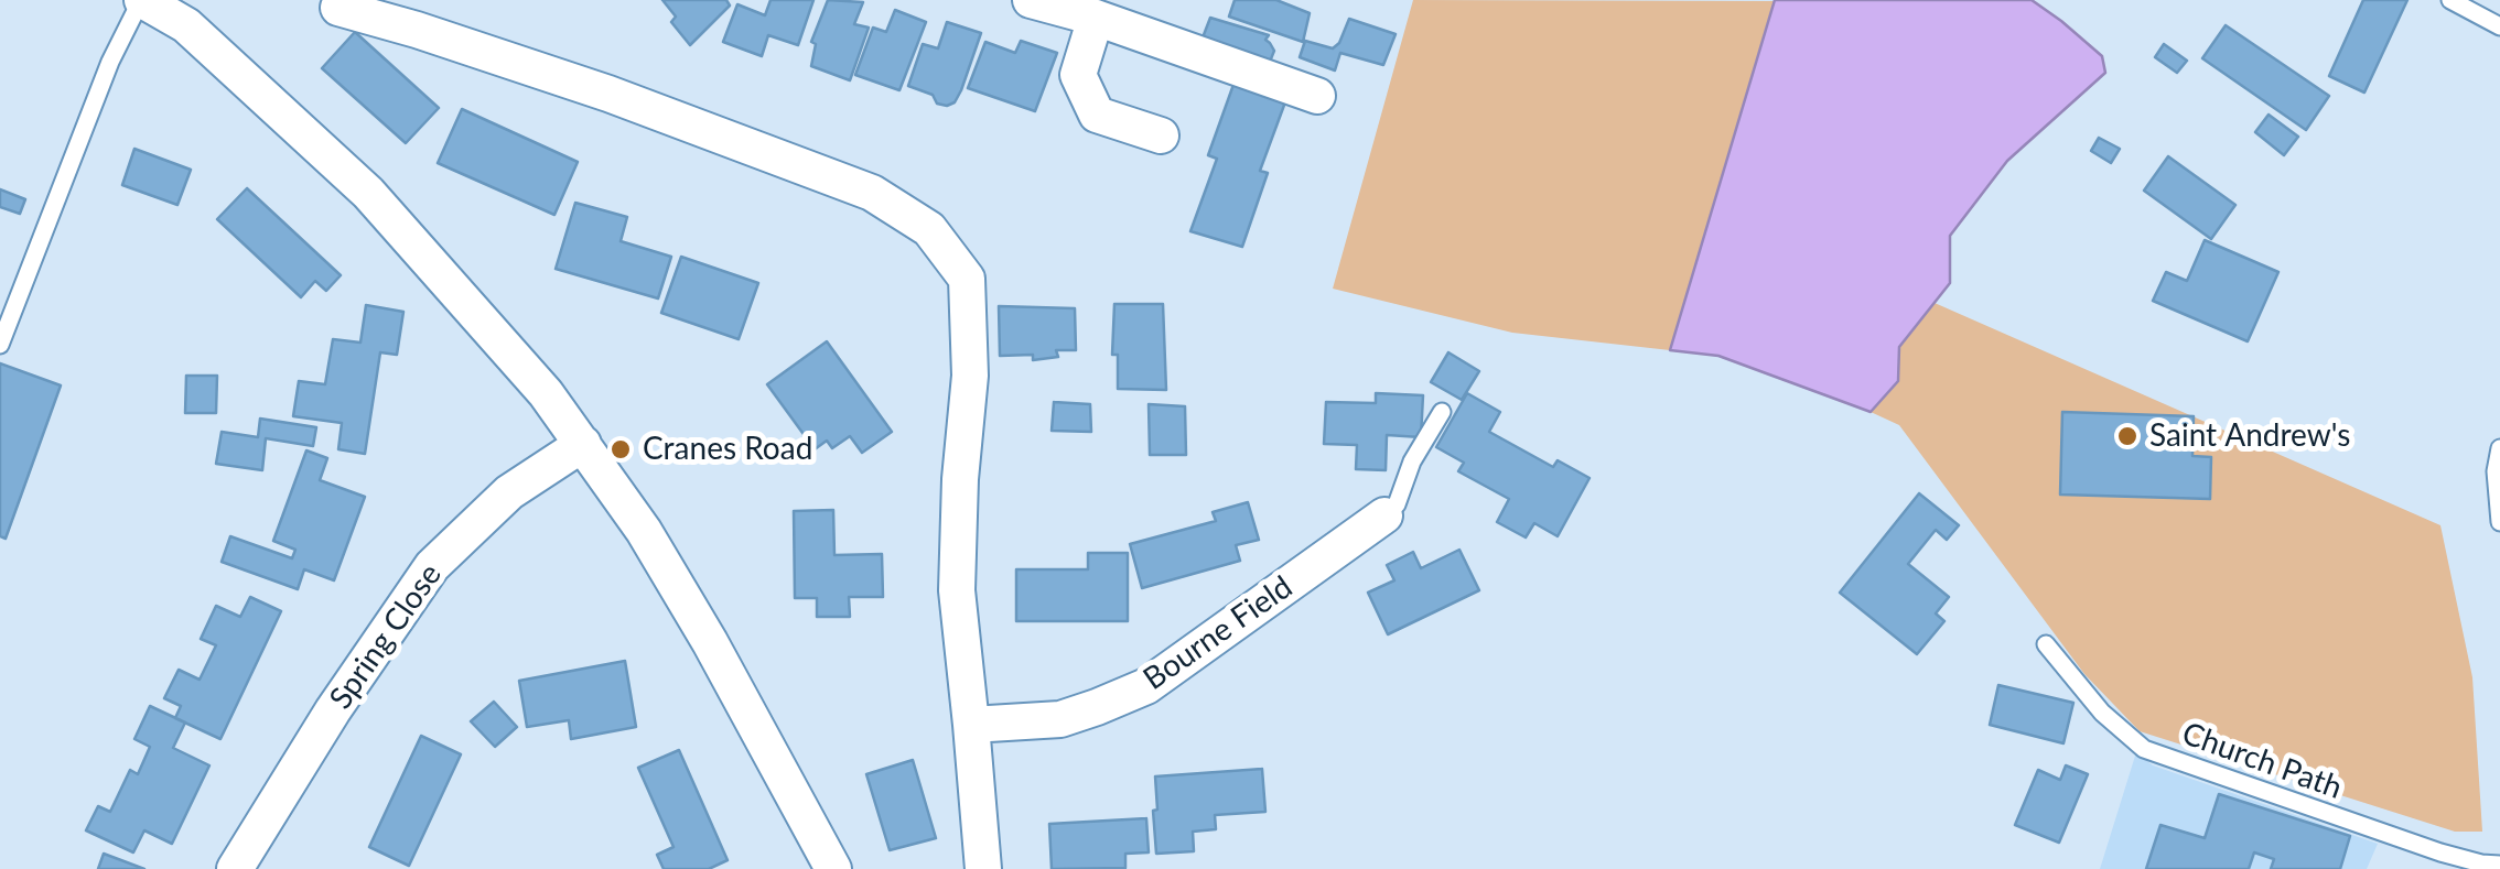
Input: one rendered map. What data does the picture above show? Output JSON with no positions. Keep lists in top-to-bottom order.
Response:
{
  "streets": {
    "street": ["Bourne Field", "Spring Close"],
    "lane": ["Church Path"]
  },
  "places": ["Saint Andrew's", "Cranes Road"]
}
